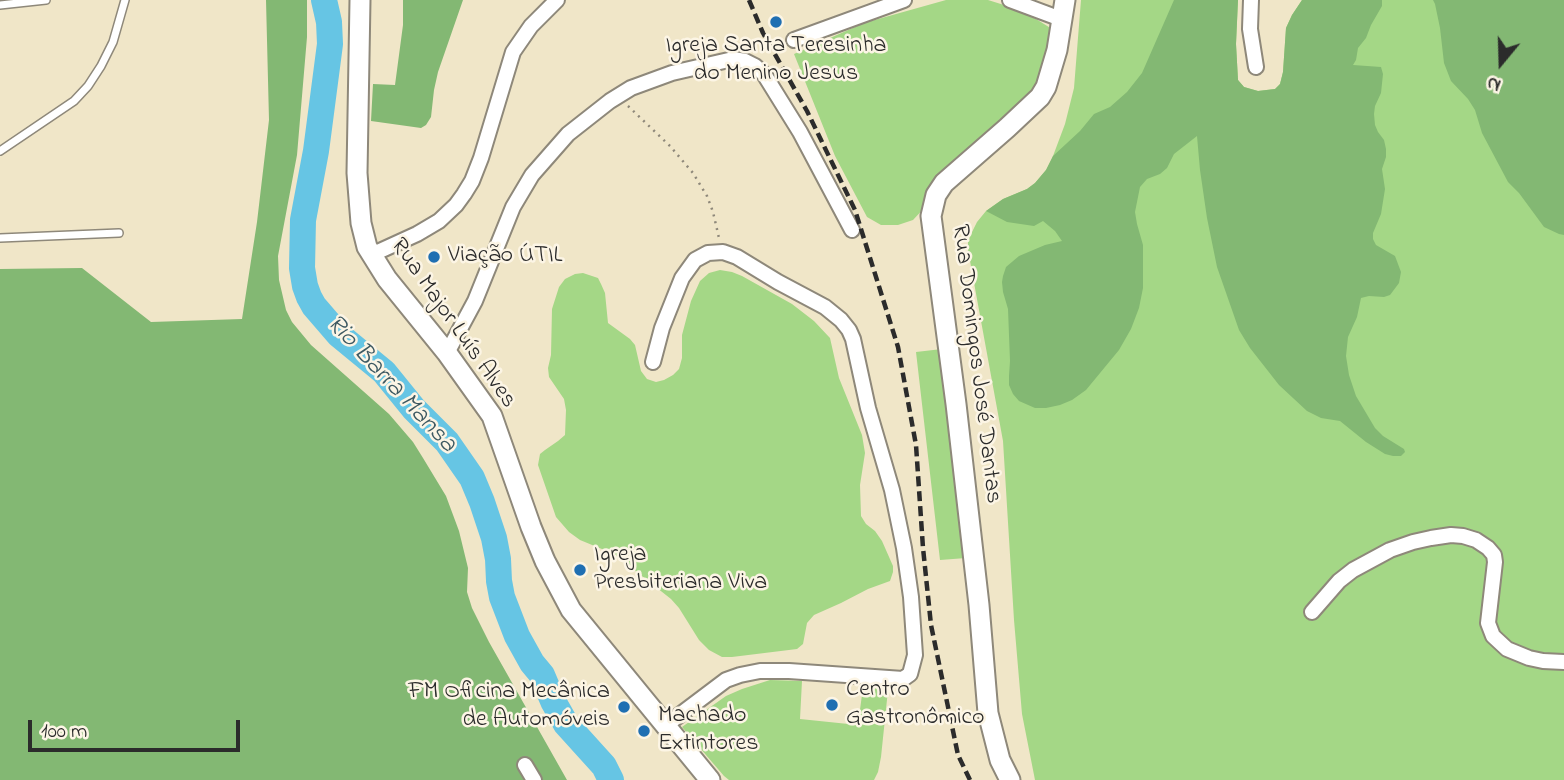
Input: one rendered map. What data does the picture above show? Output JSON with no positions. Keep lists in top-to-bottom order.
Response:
{
  "streets": {
    "street": ["Rua Major Luís Alves", "Rua Domingos José Dantas"]
  },
  "water": ["Rio Barra Mansa"],
  "places": [
    "Igreja Santa Teresinha do Menino Jesus",
    "Viação ÚTIL",
    "Igreja Presbiteriana Viva",
    "Centro Gastronômico",
    "FM Oficina Mecânica de Automóveis",
    "Machado Extintores"
  ],
  "scale_bar": "100 m",
  "north": "bottom"
}
